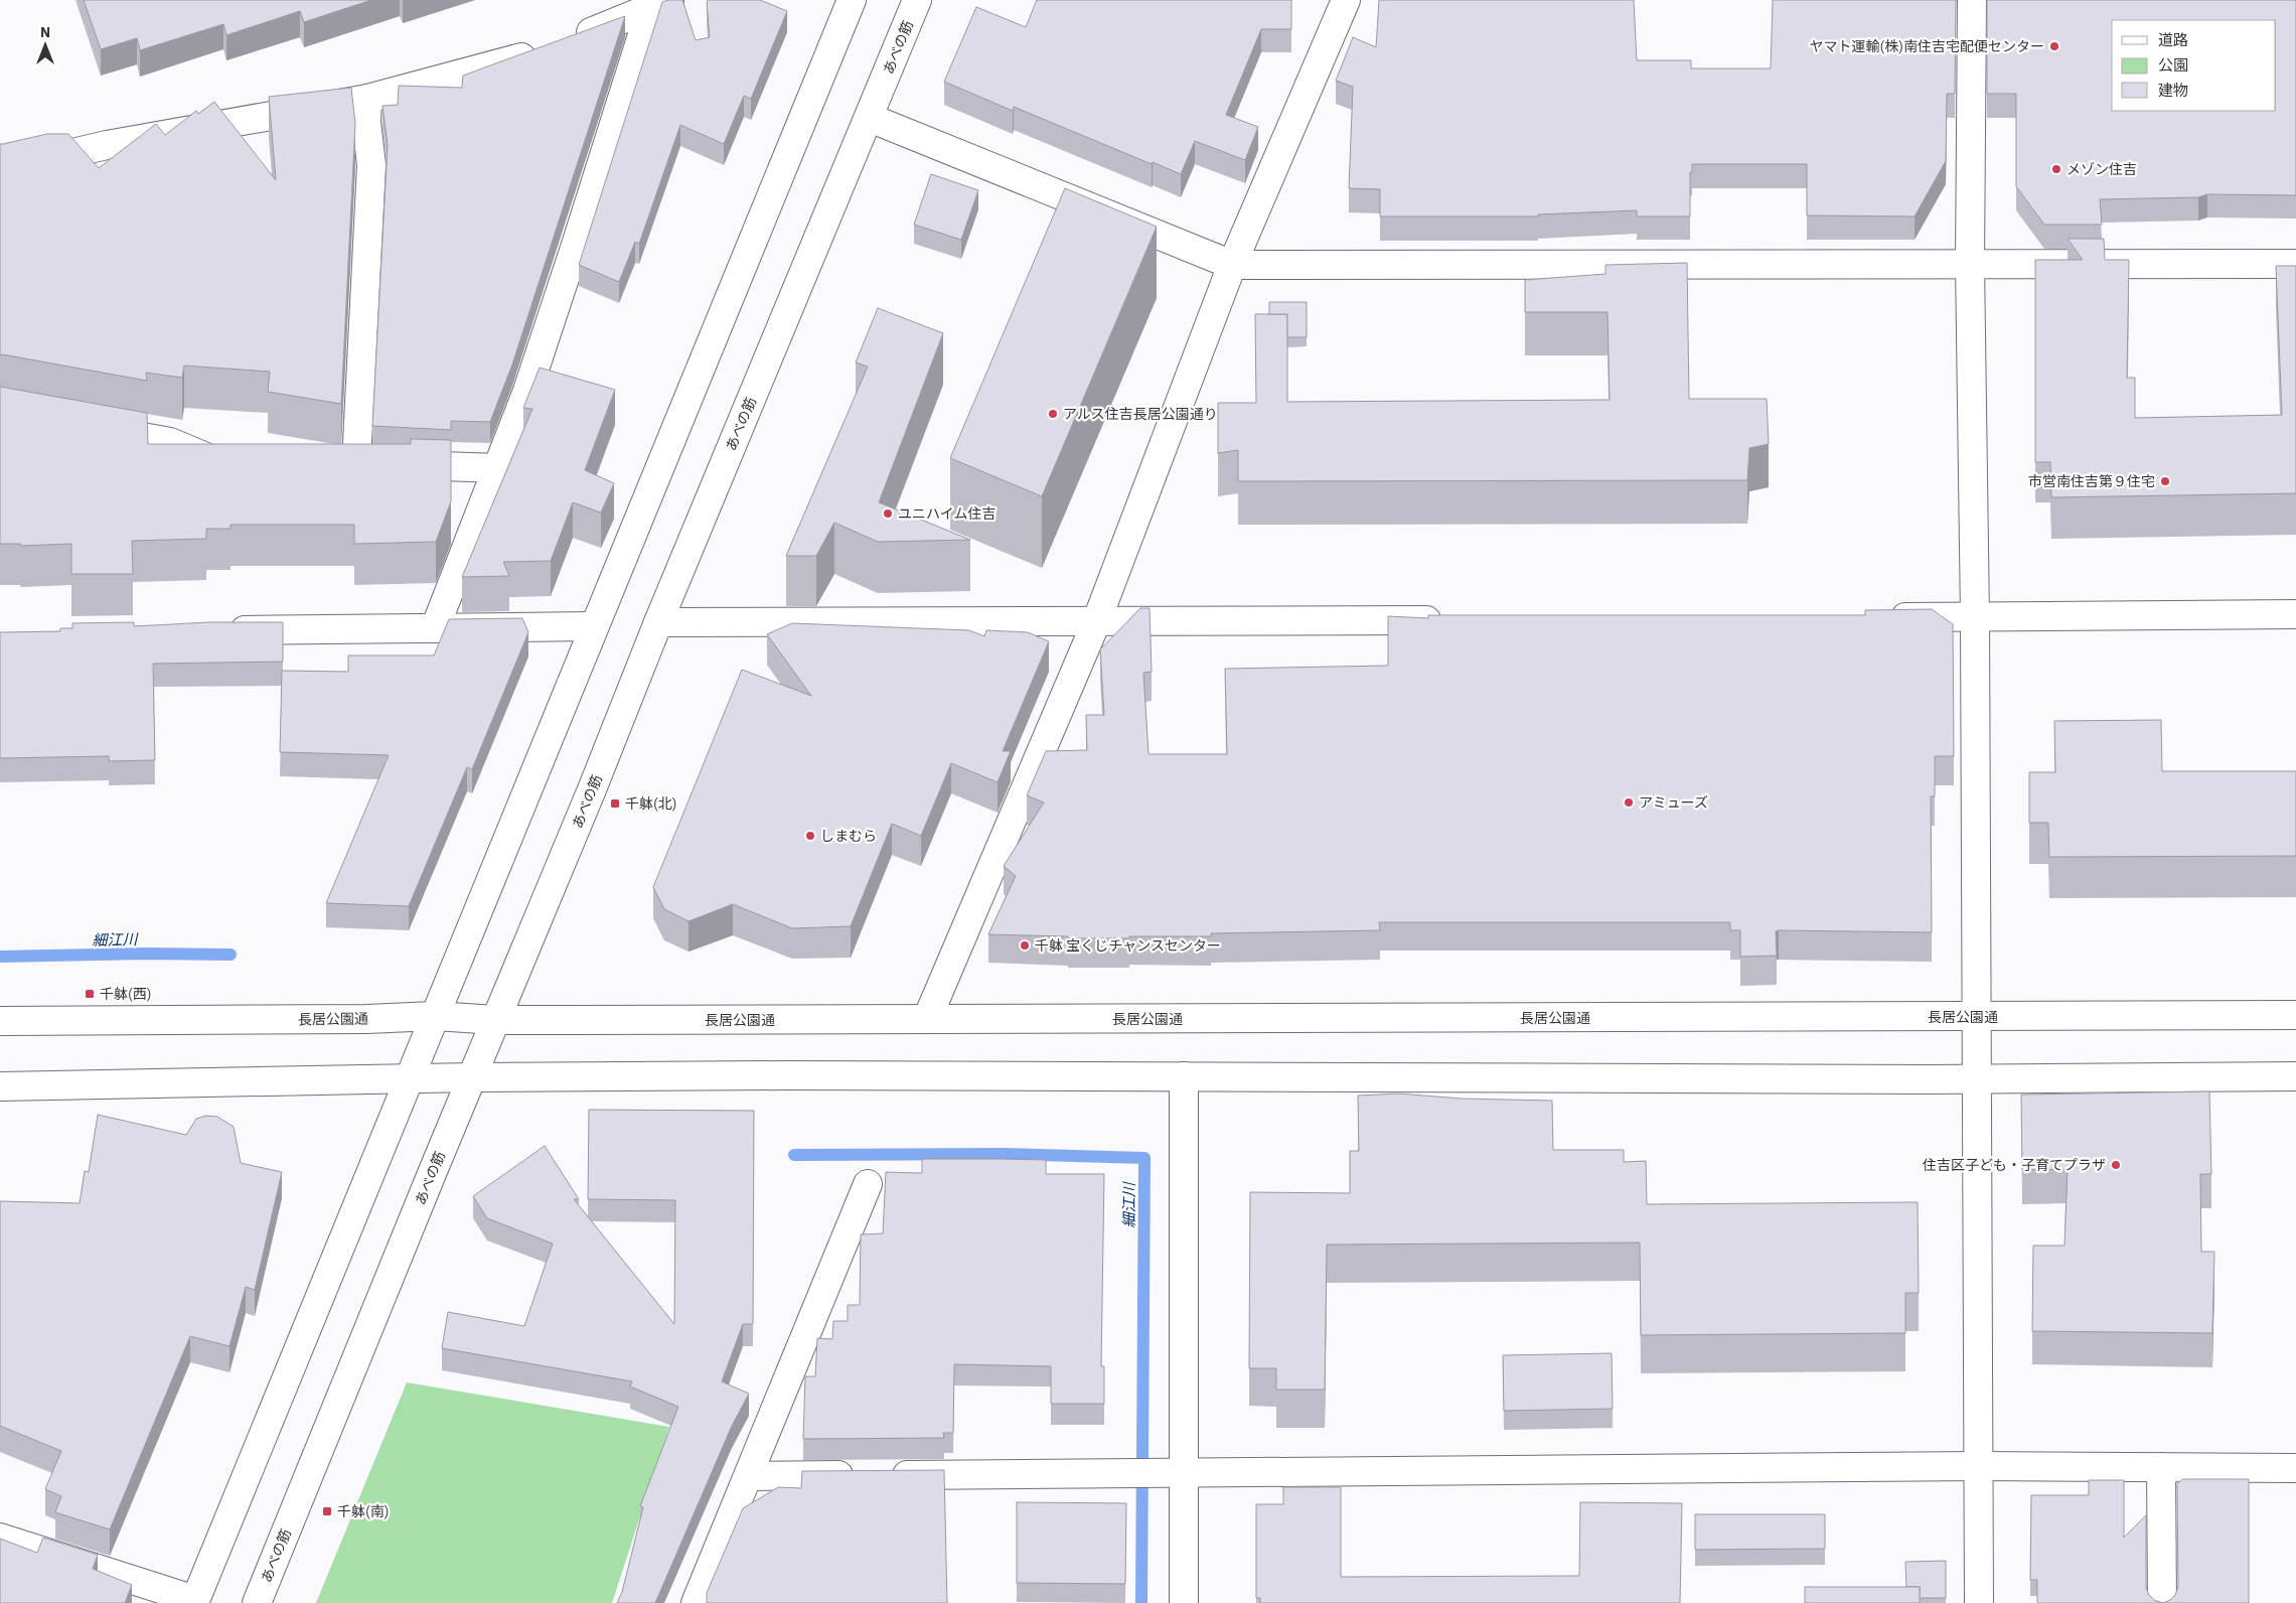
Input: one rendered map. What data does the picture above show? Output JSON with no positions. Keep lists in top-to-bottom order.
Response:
{
  "streets": {
    "main road": ["あべの筋", "長居公園通"]
  },
  "crossings": [
    ["あべの筋", "長居公園通"]
  ],
  "water": ["細江川"],
  "places": {
    "other": [
      "ヤマト運輸(株)南住吉宅配便センター",
      "メゾン住吉",
      "アルス住吉長居公園通り",
      "市営南住吉第９住宅",
      "ユニハイム住吉",
      "アミューズ",
      "しまむら",
      "千躰 宝くじチャンスセンター",
      "住吉区子ども・子育てプラザ"
    ],
    "transit": ["千躰(北)", "千躰(西)", "千躰(南)"]
  },
  "legend": ["道路", "公園", "建物"],
  "north": "top"
}
